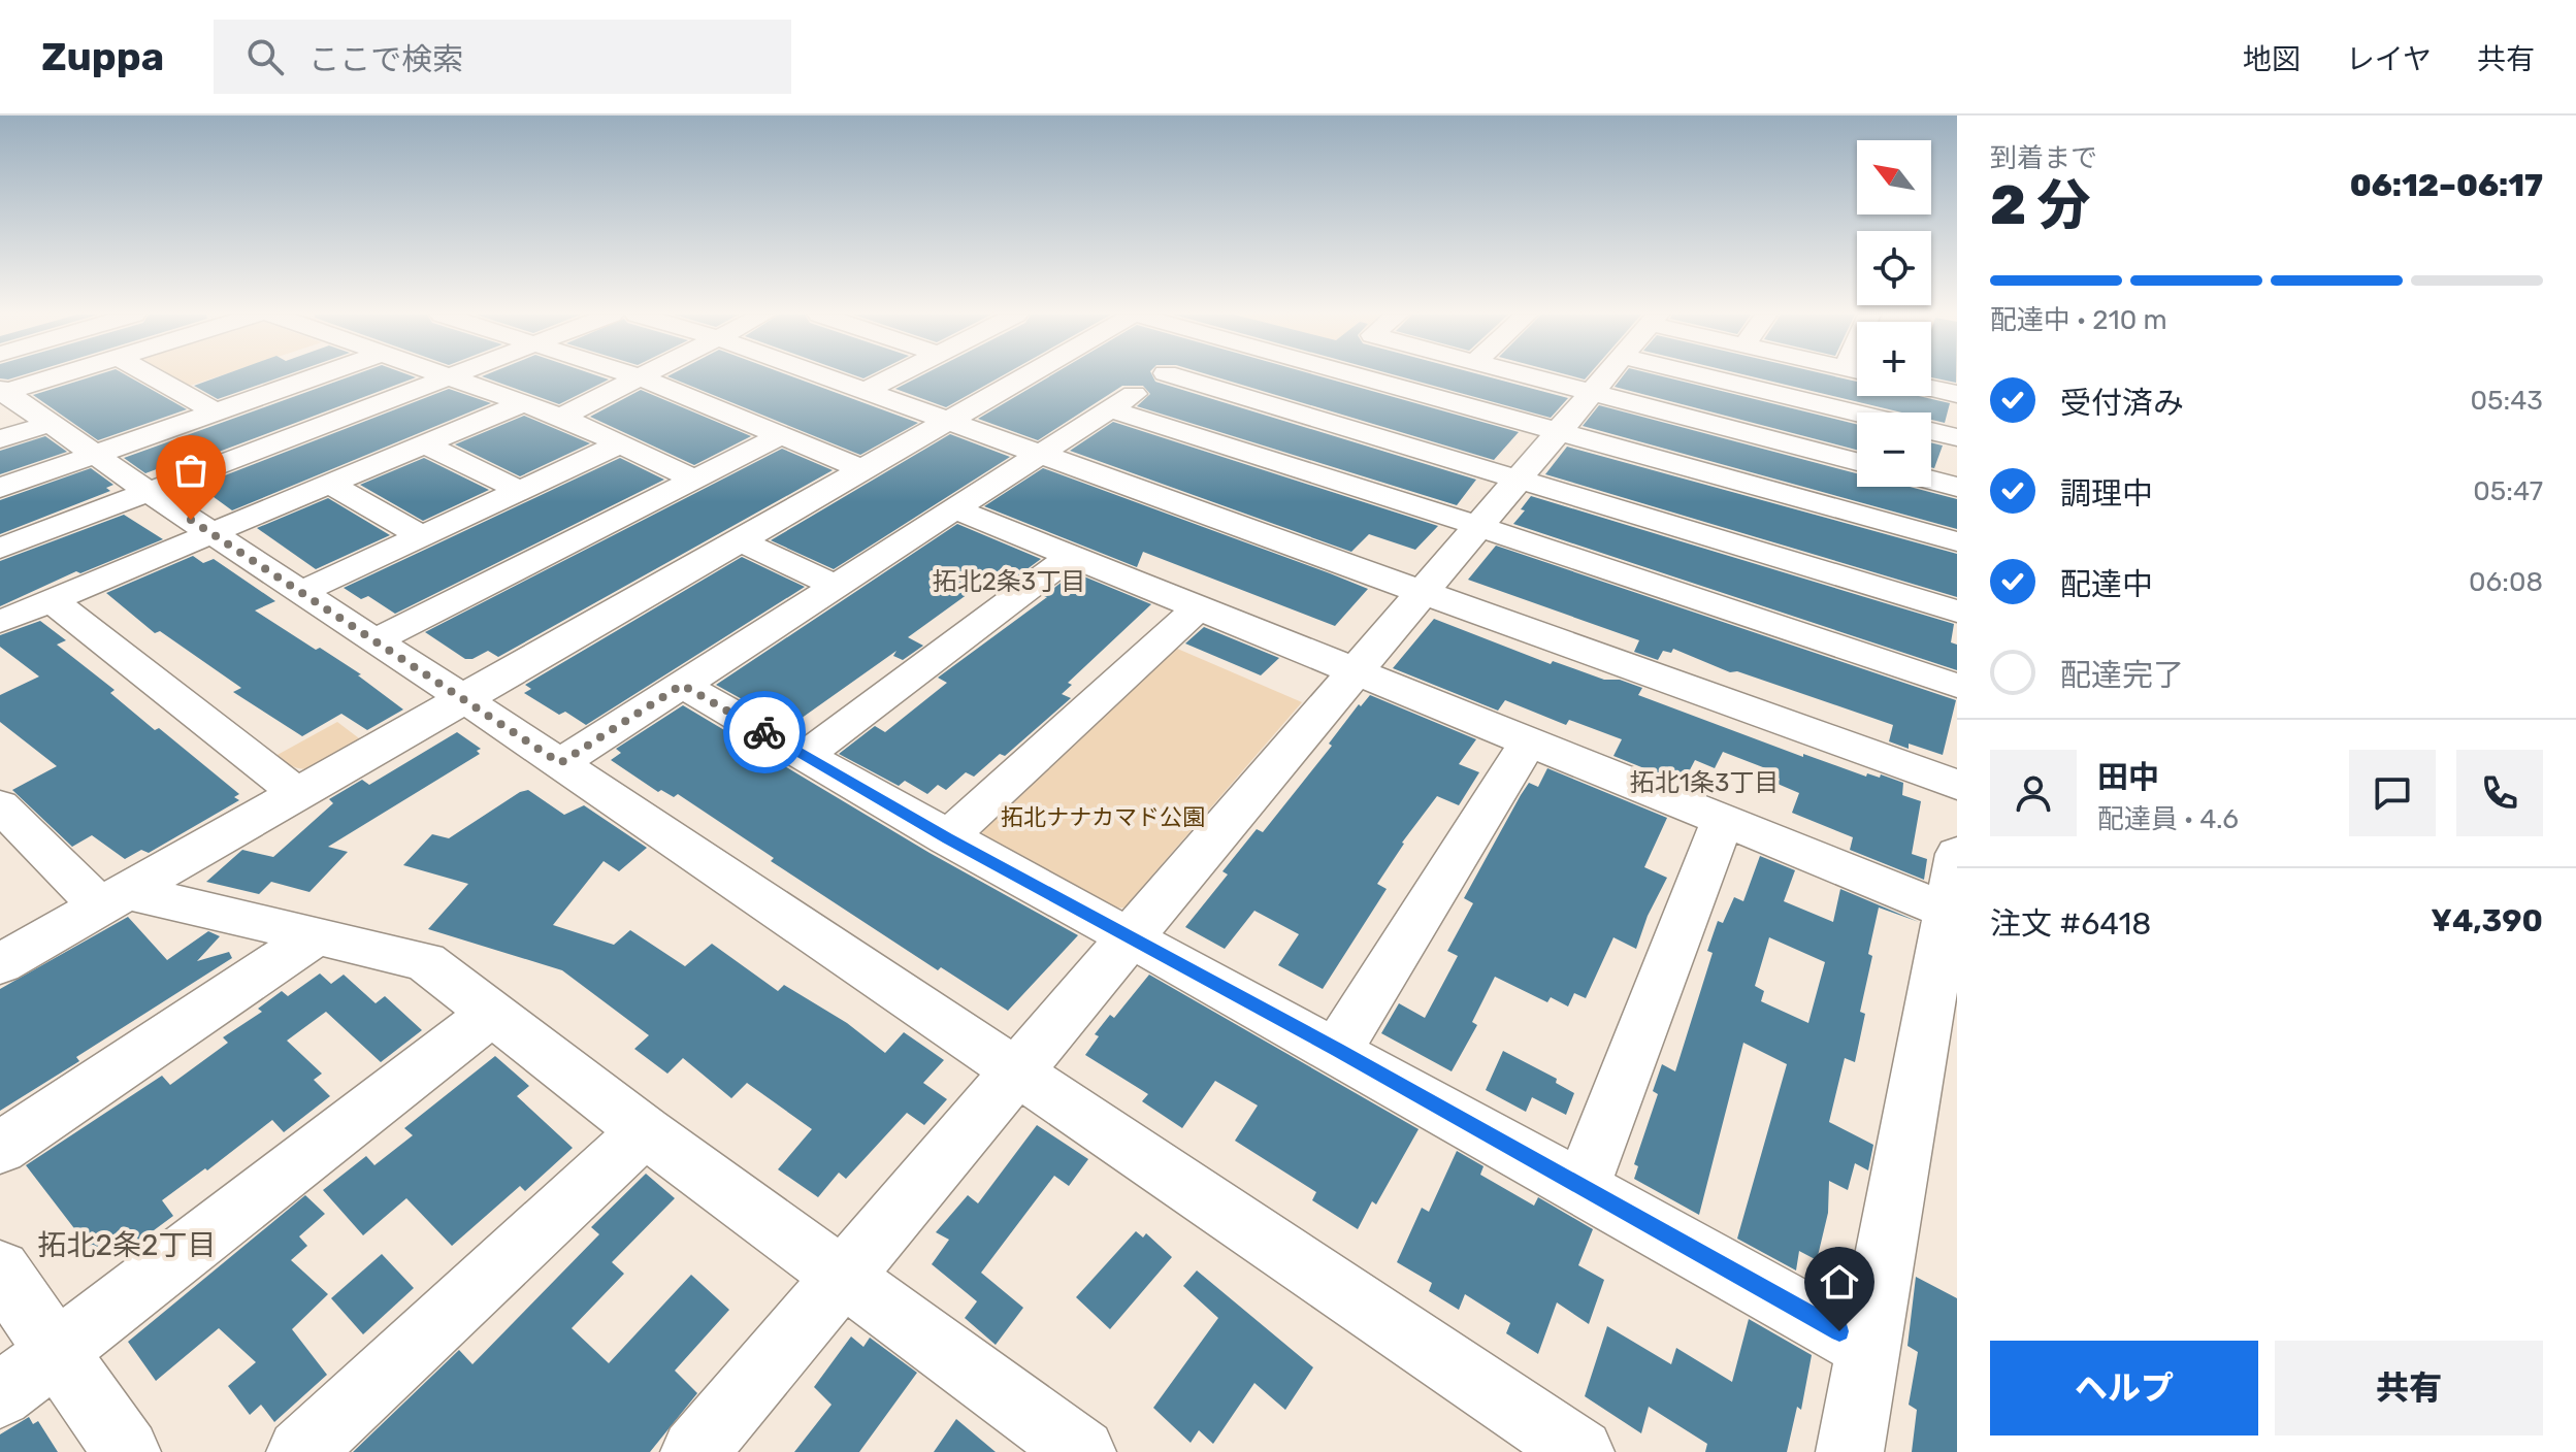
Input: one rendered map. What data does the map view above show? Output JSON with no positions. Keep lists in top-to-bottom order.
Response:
{
  "districts": ["拓北2条3丁目", "拓北1条3丁目", "拓北2条2丁目"],
  "parks": ["拓北ナナカマド公園"],
  "north": "top left",
  "page": {
    "header": "Zuppa",
    "search": "ここで検索",
    "nav": ["地図", "レイヤ", "共有"],
    "heading": ["2 分", "到着まで", "06:12–06:17"],
    "panel": [
      "田中",
      "配達員 · 4.6",
      "注文 #6418",
      "¥4,390"
    ],
    "map_buttons": ["+", "−"],
    "bar": "配達中 · 210 m",
    "list": [
      ["受付済み", "05:43"],
      ["調理中", "05:47"],
      ["配達中", "06:08"],
      "配達完了"
    ],
    "buttons": ["ヘルプ", "共有"]
  }
}
